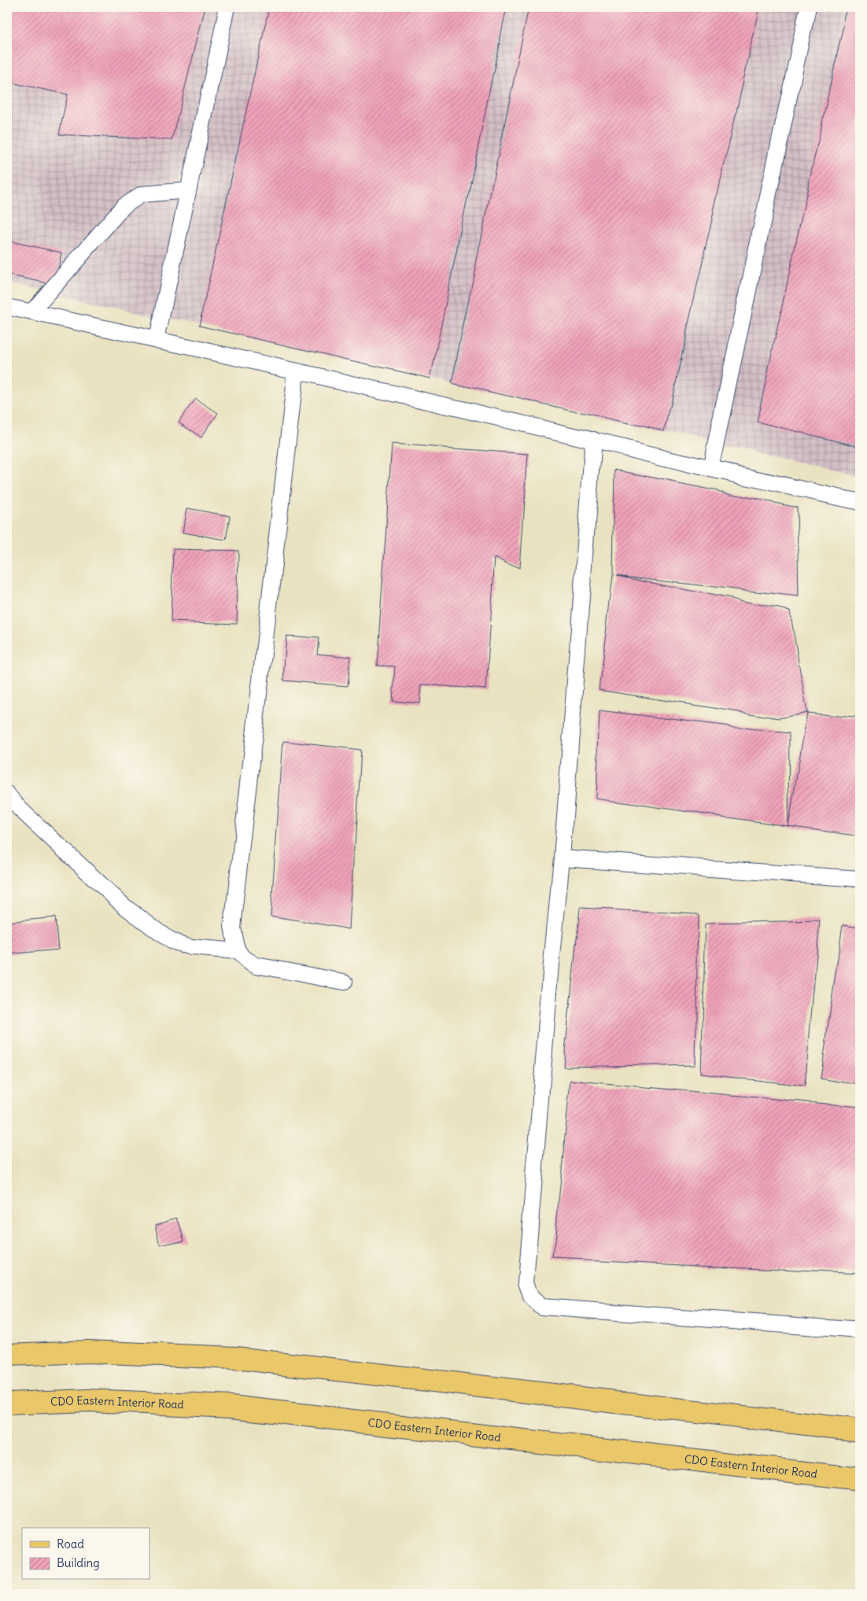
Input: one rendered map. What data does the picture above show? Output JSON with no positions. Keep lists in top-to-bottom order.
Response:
{
  "streets": {
    "main road": ["CDO Eastern Interior Road"]
  },
  "legend": ["Road", "Building"]
}
